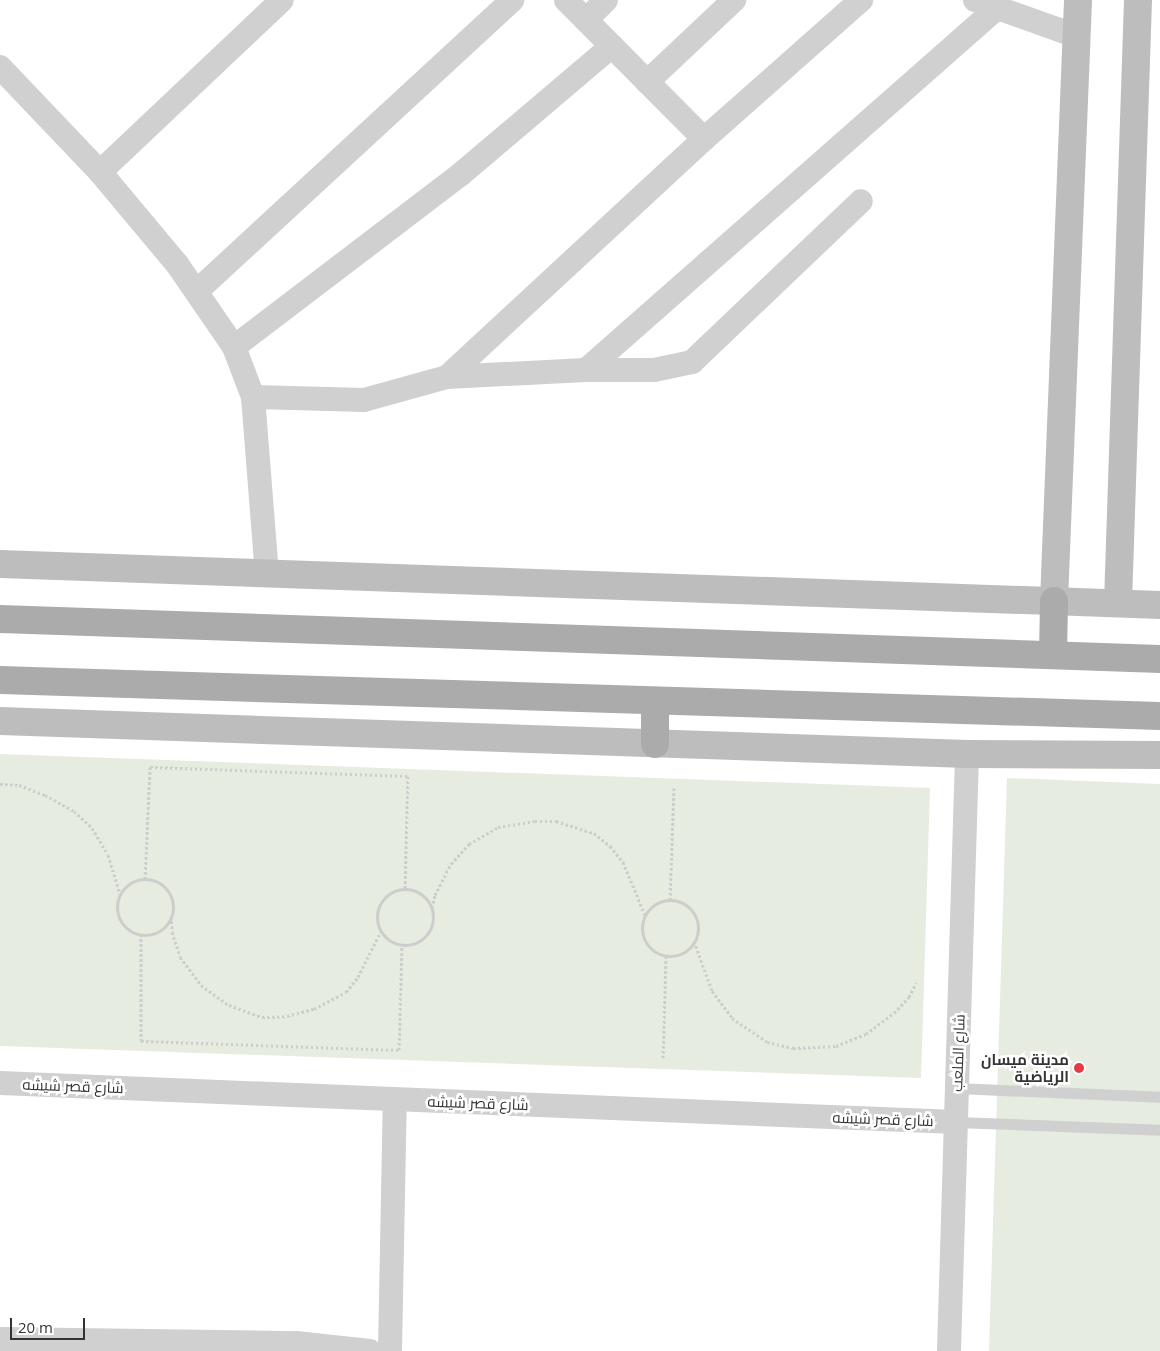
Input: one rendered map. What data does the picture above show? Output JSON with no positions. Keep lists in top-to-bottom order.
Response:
{
  "streets": {
    "street": ["شارع الملعب", "شارع قصر شيشه"]
  },
  "crossings": [
    ["شارع الملعب", "شارع قصر شيشه"]
  ],
  "places": ["مدينة ميسان الرياضية"],
  "scale_bar": "20 m"
}
